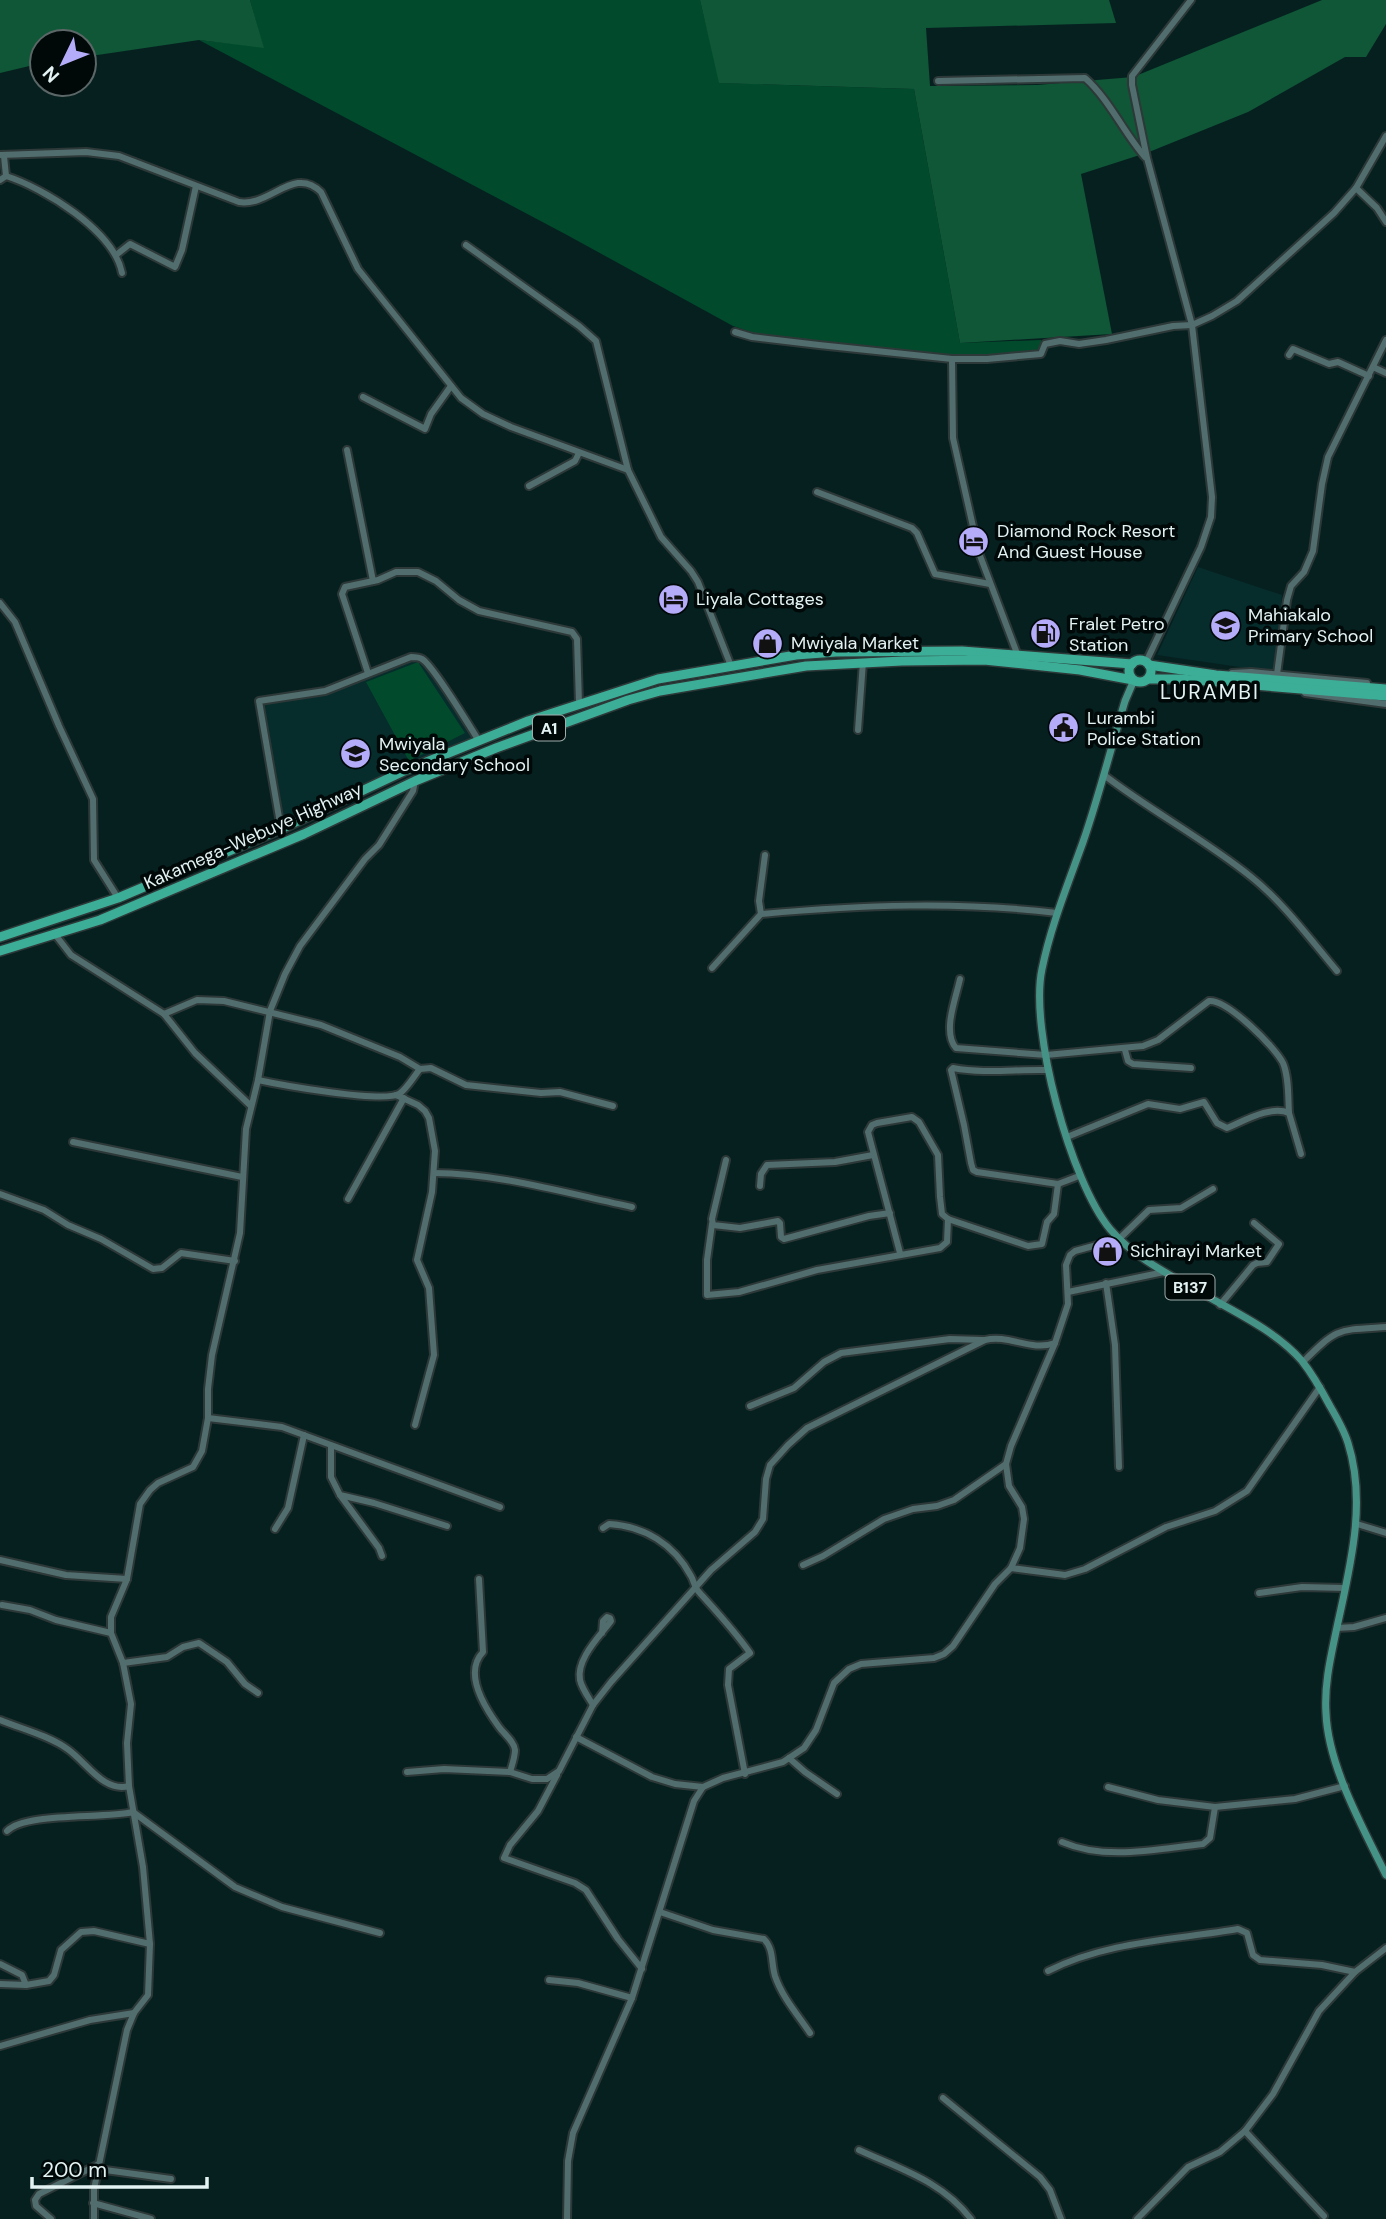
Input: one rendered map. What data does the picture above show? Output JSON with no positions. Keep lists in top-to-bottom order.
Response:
{
  "streets": {
    "highway": ["A1", "Kakamega-Webuye Highway"],
    "main road": ["B137"]
  },
  "crossings": [
    ["A1", "Kakamega-Webuye Highway"],
    ["A1", "B137"],
    ["Kakamega-Webuye Highway", "B137"]
  ],
  "districts": ["LURAMBI"],
  "places": {
    "hotel": ["Diamond Rock Resort And Guest House", "Liyala Cottages"],
    "school or university": ["Mahiakalo Primary School", "Mwiyala Secondary School"],
    "fuel station": ["Fralet Petro Station"],
    "shop": ["Mwiyala Market", "Sichirayi Market"],
    "public building": ["Lurambi Police Station"]
  },
  "scale_bar": "200 m",
  "north": "bottom left"
}
